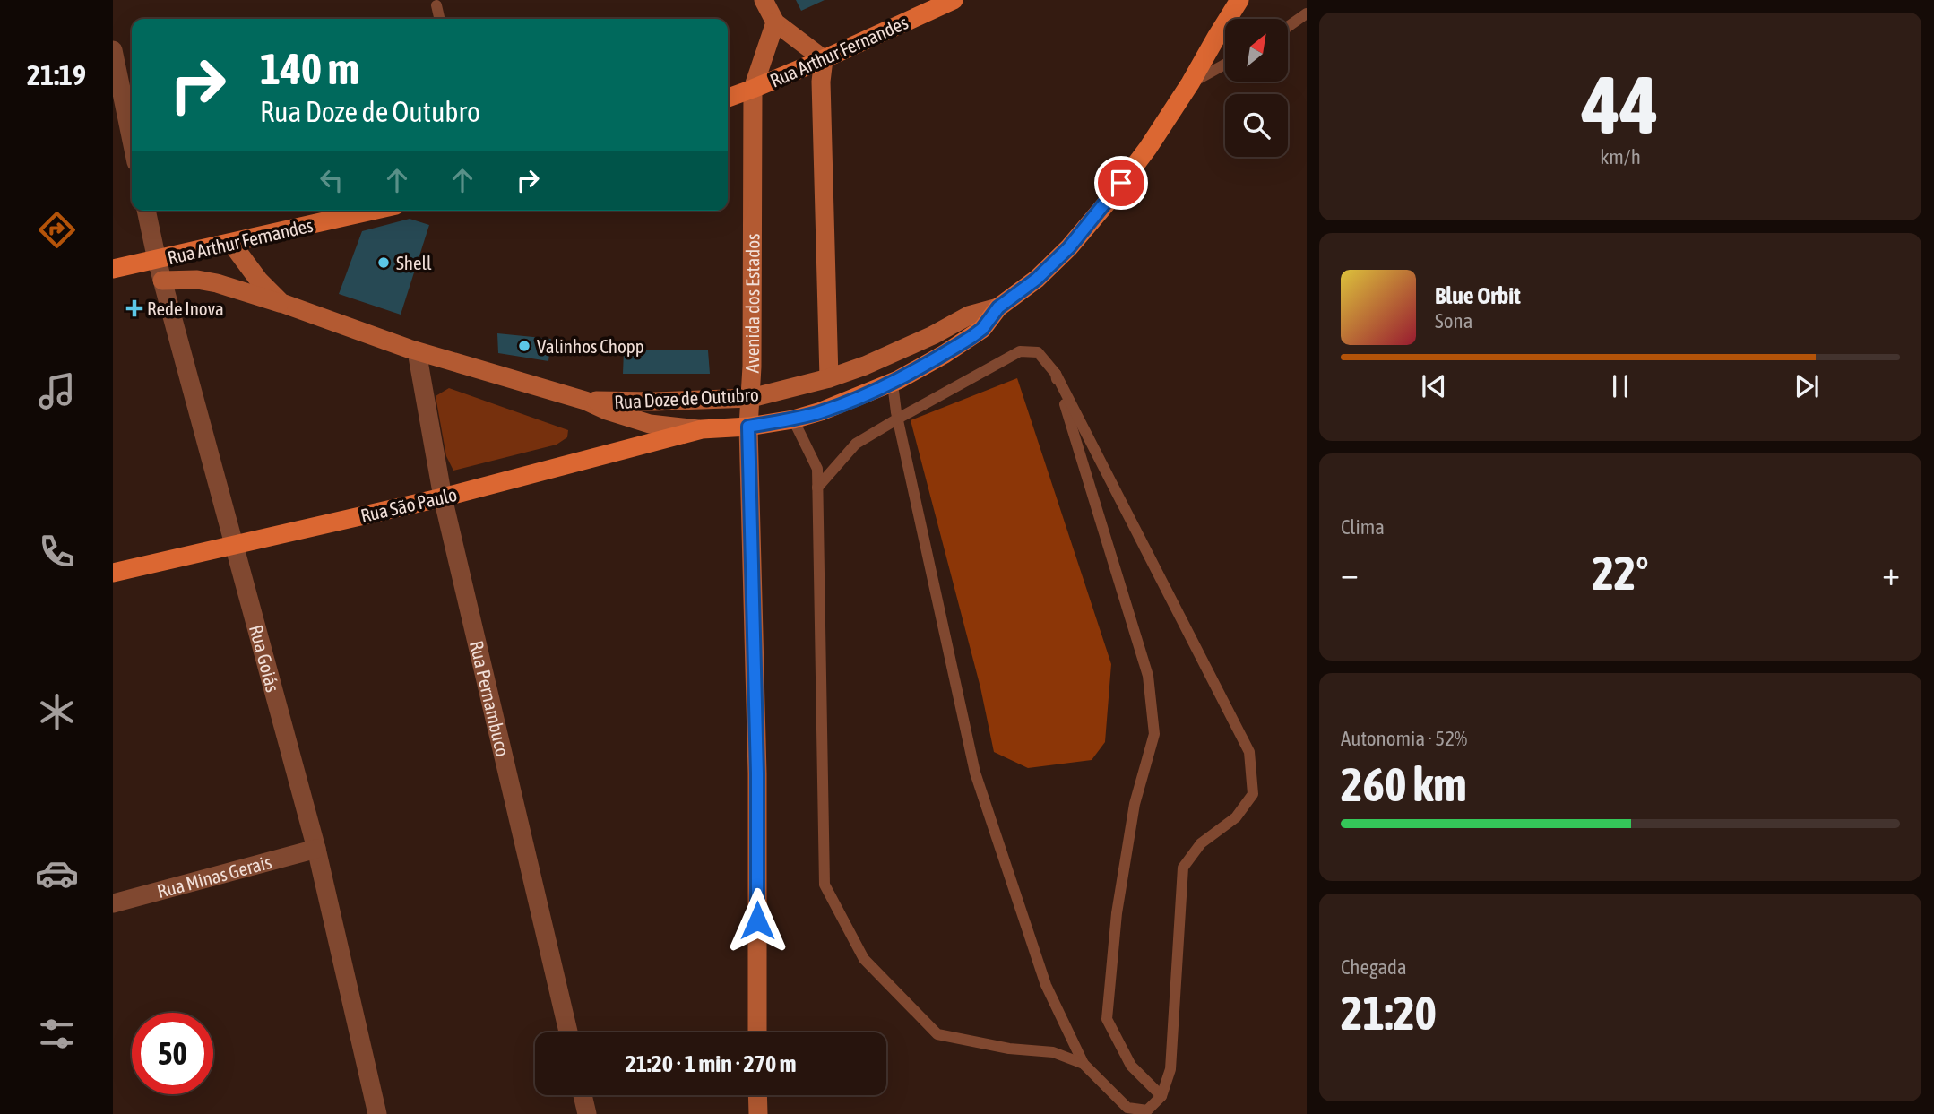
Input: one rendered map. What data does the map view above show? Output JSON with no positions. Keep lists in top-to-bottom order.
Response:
{
  "streets": {
    "main road": [
      "Rua Arthur Fernandes",
      "Avenida dos Estados",
      "Rua Doze de Outubro",
      "Rua São Paulo"
    ],
    "street": ["Rua Goiás", "Rua Pernambuco", "Rua Minas Gerais"]
  },
  "crossings": [
    ["Rua Arthur Fernandes", "Avenida dos Estados"],
    ["Rua Arthur Fernandes", "Rua Doze de Outubro"],
    ["Rua Arthur Fernandes", "Rua Goiás"],
    ["Avenida dos Estados", "Rua Doze de Outubro"],
    ["Rua Doze de Outubro", "Rua São Paulo"],
    ["Rua Doze de Outubro", "Rua Pernambuco"],
    ["Rua São Paulo", "Rua Goiás"],
    ["Rua São Paulo", "Rua Pernambuco"],
    ["Rua Goiás", "Rua Minas Gerais"]
  ],
  "places": {
    "other": ["Shell", "Valinhos Chopp"],
    "health": ["Rede Inova"]
  },
  "north": "top right",
  "page": {
    "tabs": "21:19",
    "tile": [
      ["44", "km/h"],
      "Clima",
      ["Autonomia · 52%", "260 km"],
      ["Chegada", "21:20"]
    ],
    "turn": ["140 m", "Rua Doze de Outubro"],
    "song": ["Blue Orbit", "Sona"],
    "heat": ["−", "22°", "+"],
    "limit": "50",
    "trip": "21:20 · 1 min · 270 m"
  }
}
